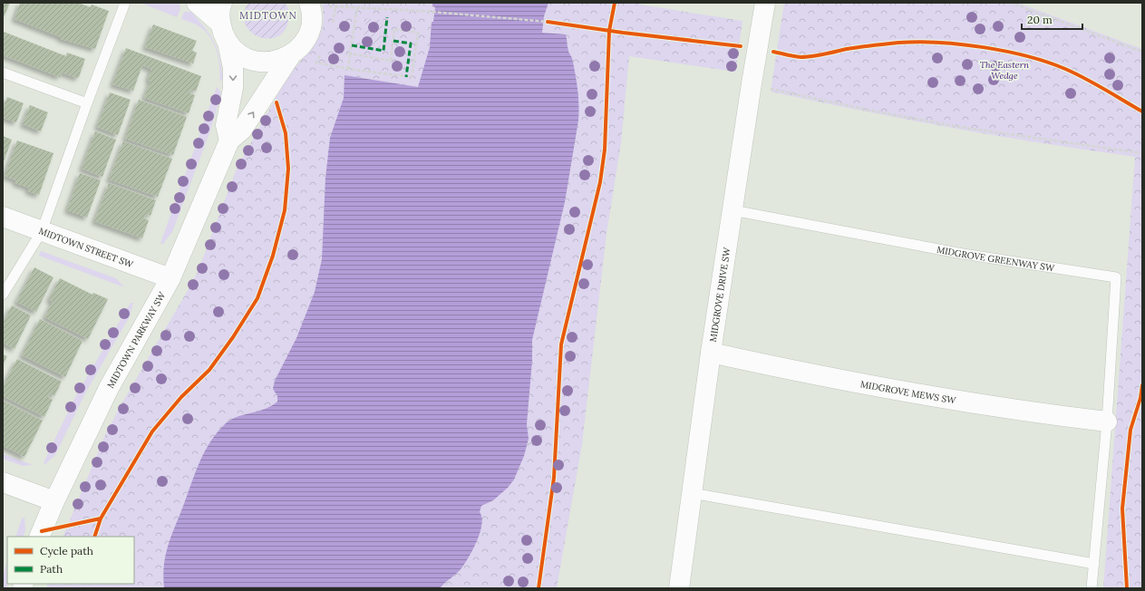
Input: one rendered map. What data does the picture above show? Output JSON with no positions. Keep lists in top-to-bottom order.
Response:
{
  "streets": {
    "street": [
      "MIDTOWN STREET SW",
      "MIDGROVE DRIVE SW",
      "MIDTOWN PARKWAY SW",
      "MIDGROVE MEWS SW"
    ],
    "lane": ["MIDGROVE GREENWAY SW"]
  },
  "crossings": [
    ["MIDTOWN STREET SW", "MIDTOWN PARKWAY SW"],
    ["MIDGROVE GREENWAY SW", "MIDGROVE DRIVE SW"],
    ["MIDGROVE GREENWAY SW", "MIDGROVE MEWS SW"],
    ["MIDGROVE DRIVE SW", "MIDGROVE MEWS SW"]
  ],
  "districts": ["MIDTOWN"],
  "parks": ["The Eastern Wedge"],
  "legend": ["Cycle path", "Path"],
  "scale_bar": "20 m"
}
